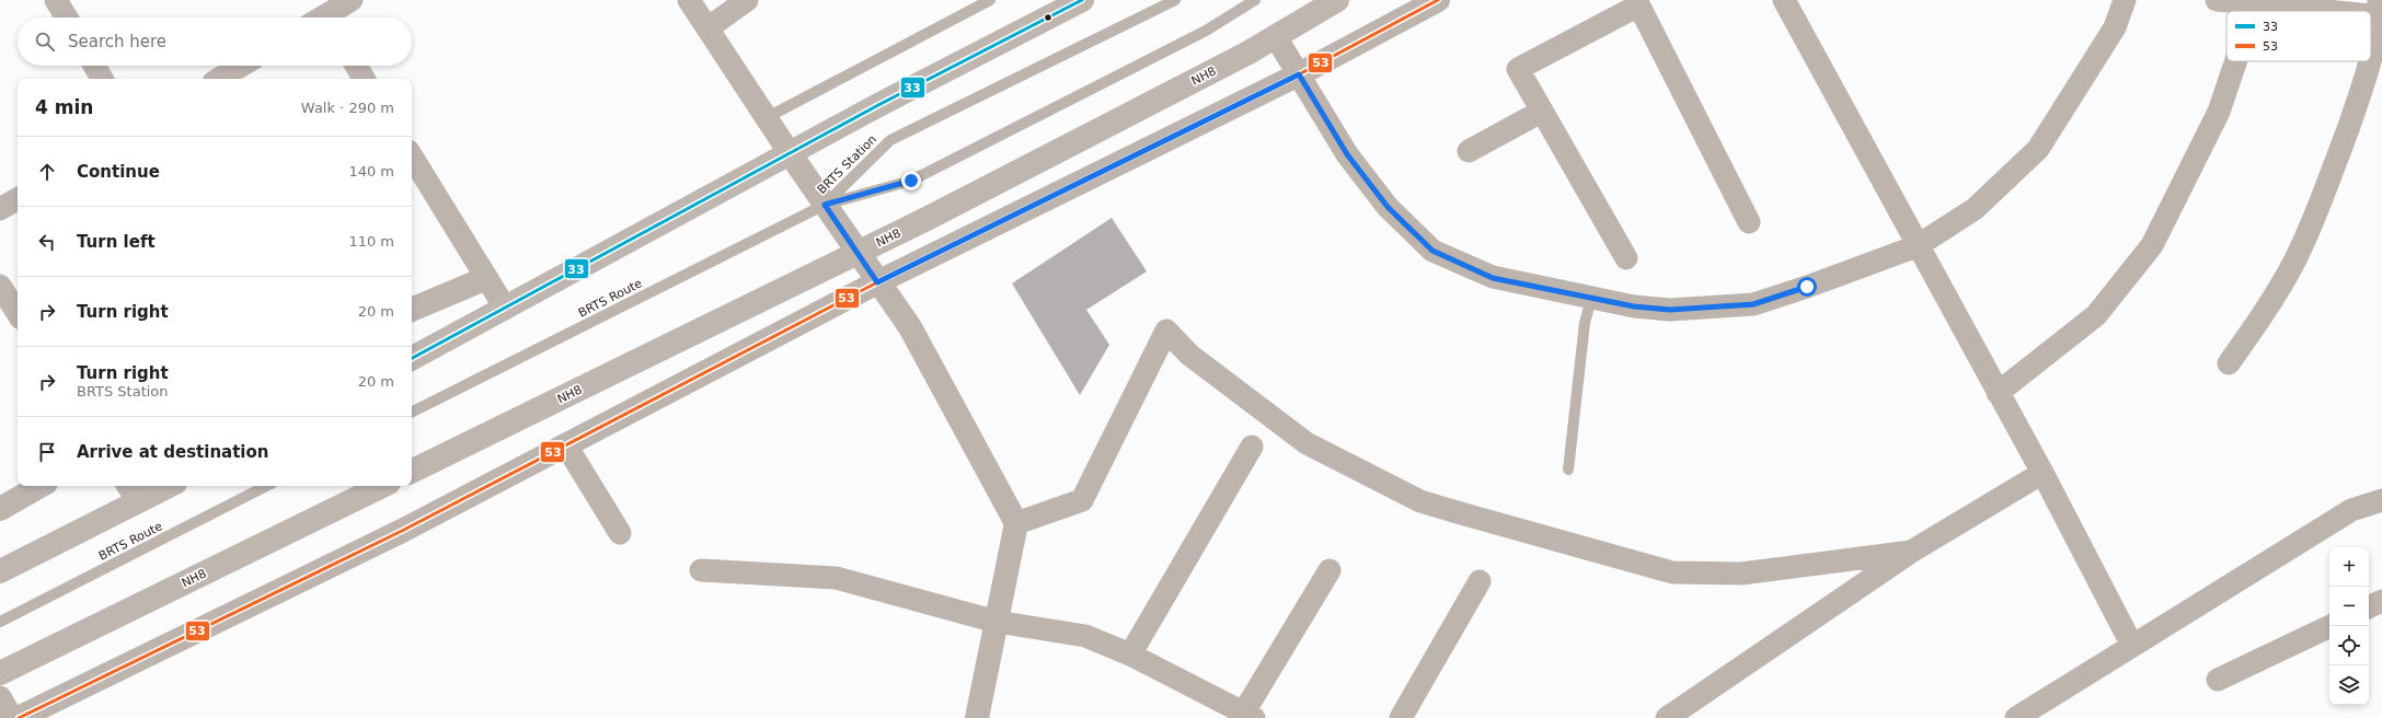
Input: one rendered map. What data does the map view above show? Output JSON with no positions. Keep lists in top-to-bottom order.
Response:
{
  "streets": {
    "main road": ["NH8"],
    "lane": ["BRTS Station", "BRTS Route"]
  },
  "crossings": [
    ["BRTS Station", "BRTS Route"]
  ],
  "lines": ["transit line 33", "transit line 53"],
  "legend": ["33", "53"],
  "page": {
    "search": "Search here",
    "heading": ["4 min", "Walk · 290 m"],
    "list": [
      ["Continue", "140 m"],
      ["Turn left", "110 m"],
      ["Turn right", "20 m"],
      ["Turn right", "BRTS Station", "20 m"],
      "Arrive at destination"
    ],
    "map_buttons": ["+", "−"]
  }
}
